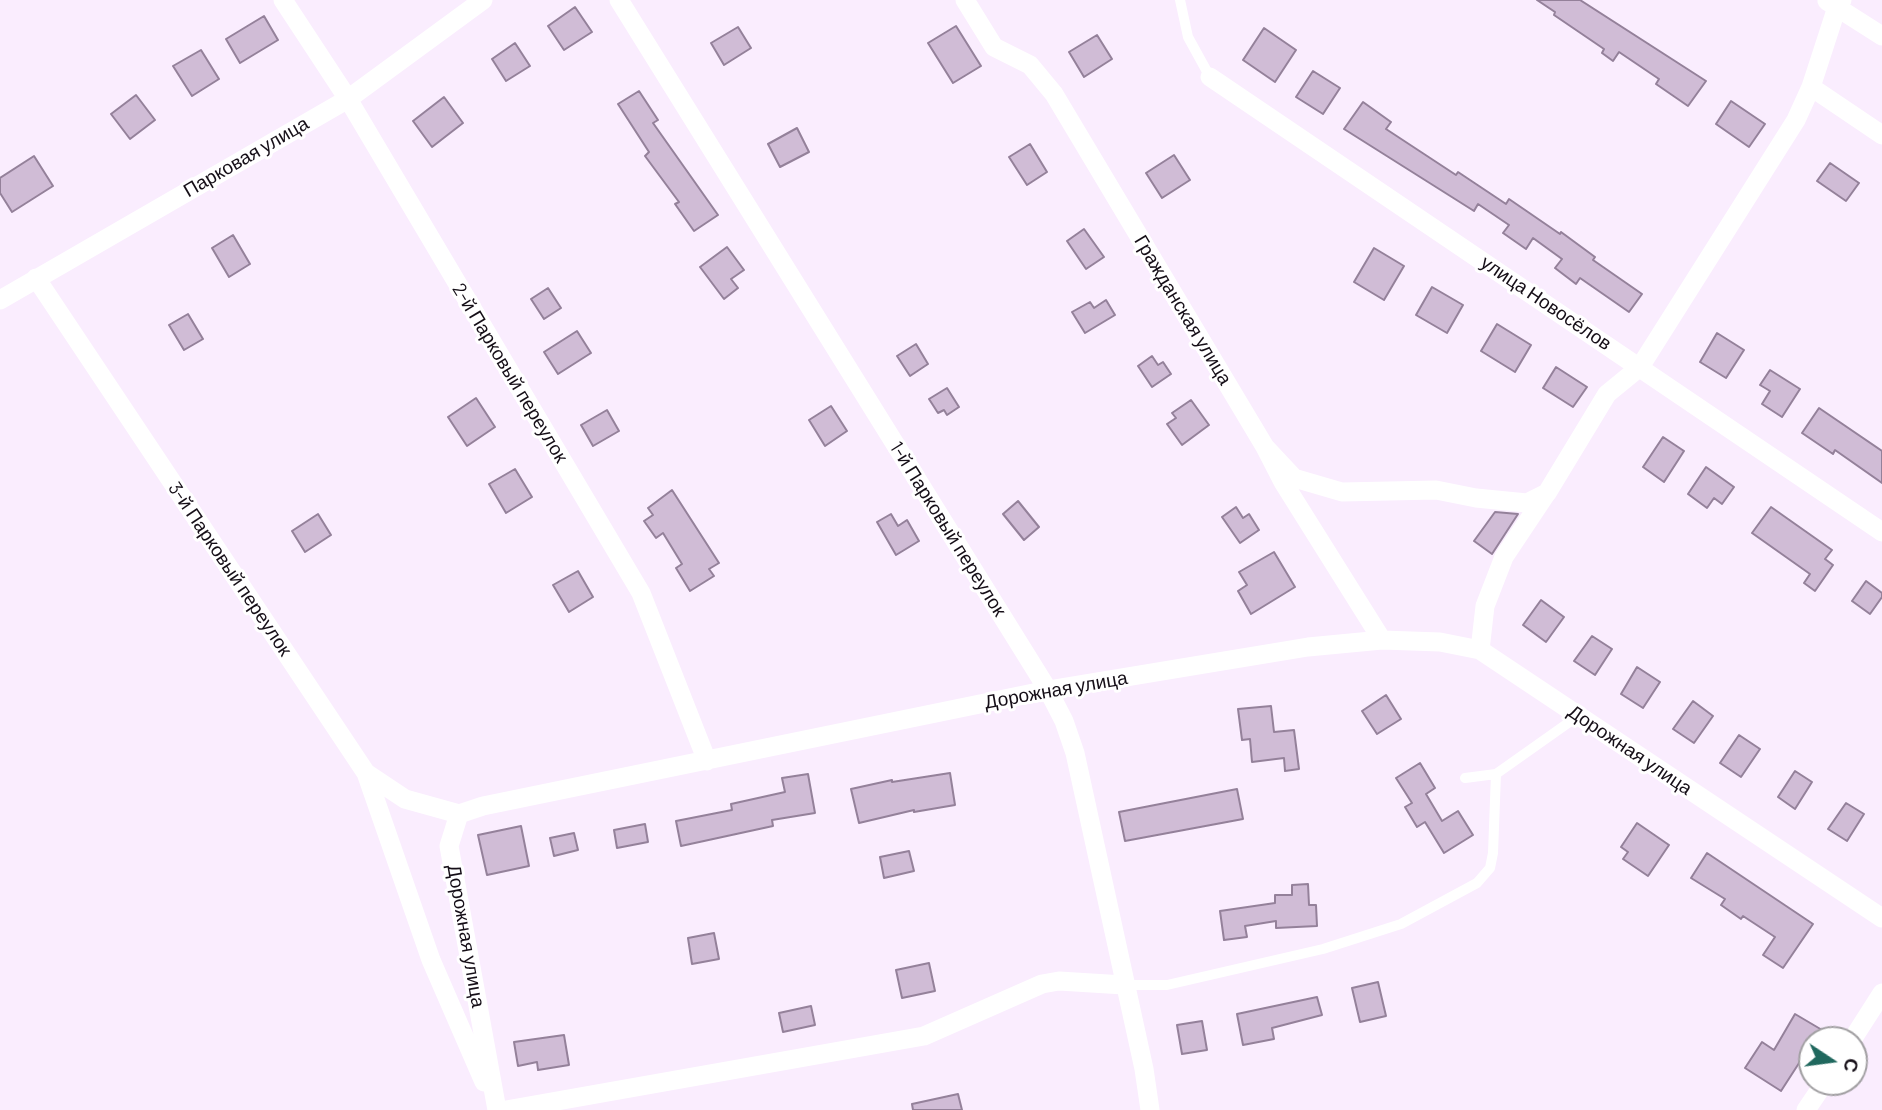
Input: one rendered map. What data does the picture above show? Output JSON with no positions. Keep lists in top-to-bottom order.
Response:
{
  "streets": {
    "street": [
      "Парковая улица",
      "улица Новосёлов",
      "Гражданская улица",
      "2-й Парковый переулок",
      "1-й Парковый переулок",
      "3-й Парковый переулок",
      "Дорожная улица"
    ]
  },
  "crossings": [
    ["Парковая улица", "2-й Парковый переулок"],
    ["Парковая улица", "3-й Парковый переулок"],
    ["Гражданская улица", "Дорожная улица"],
    ["2-й Парковый переулок", "Дорожная улица"],
    ["1-й Парковый переулок", "Дорожная улица"],
    ["3-й Парковый переулок", "Дорожная улица"]
  ],
  "north": "right"
}
